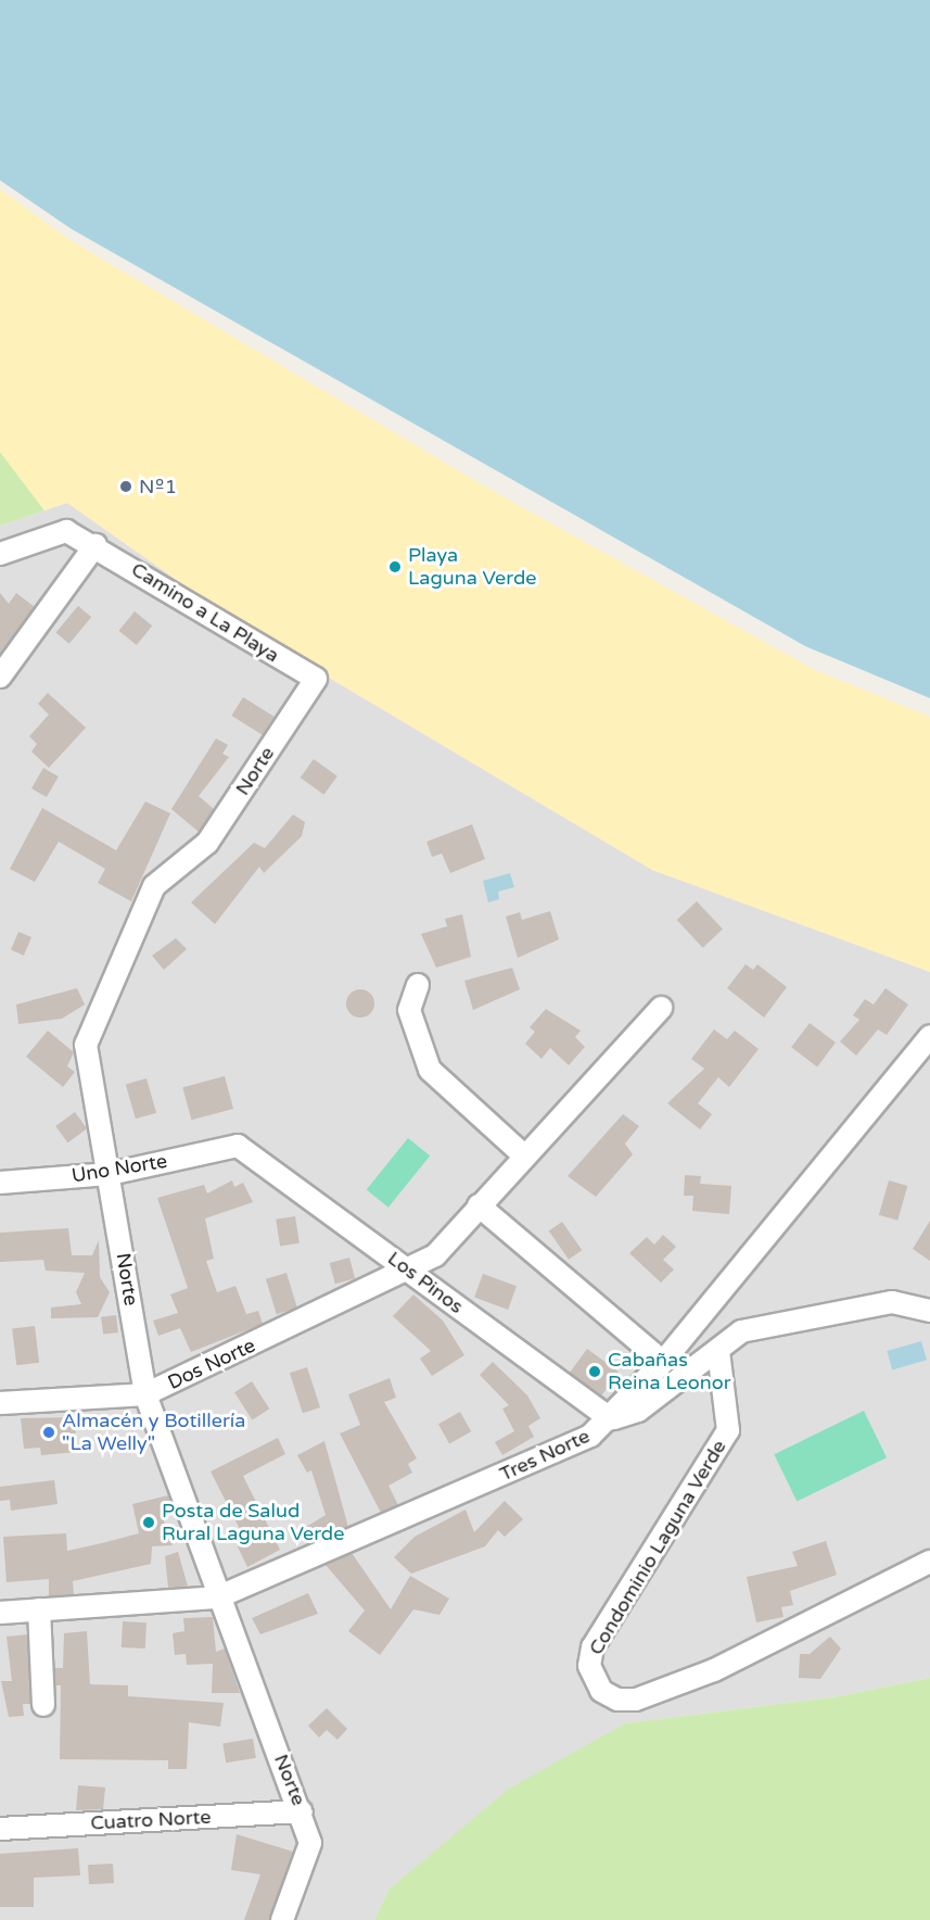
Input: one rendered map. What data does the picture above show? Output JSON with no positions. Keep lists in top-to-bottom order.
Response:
{
  "streets": {
    "street": [
      "Camino a La Playa",
      "Norte",
      "Uno Norte",
      "Los Pinos",
      "Dos Norte",
      "Tres Norte",
      "Condominio Laguna Verde",
      "Cuatro Norte"
    ]
  },
  "crossings": [
    ["Camino a La Playa", "Norte"],
    ["Norte", "Uno Norte"],
    ["Norte", "Dos Norte"],
    ["Norte", "Tres Norte"],
    ["Norte", "Cuatro Norte"],
    ["Uno Norte", "Los Pinos"],
    ["Los Pinos", "Dos Norte"],
    ["Los Pinos", "Tres Norte"]
  ],
  "places": [
    "Nº1",
    "Playa Laguna Verde",
    "Cabañas Reina Leonor",
    "Almacén y Botillería \"La Welly\"",
    "Posta de Salud Rural Laguna Verde"
  ]
}
